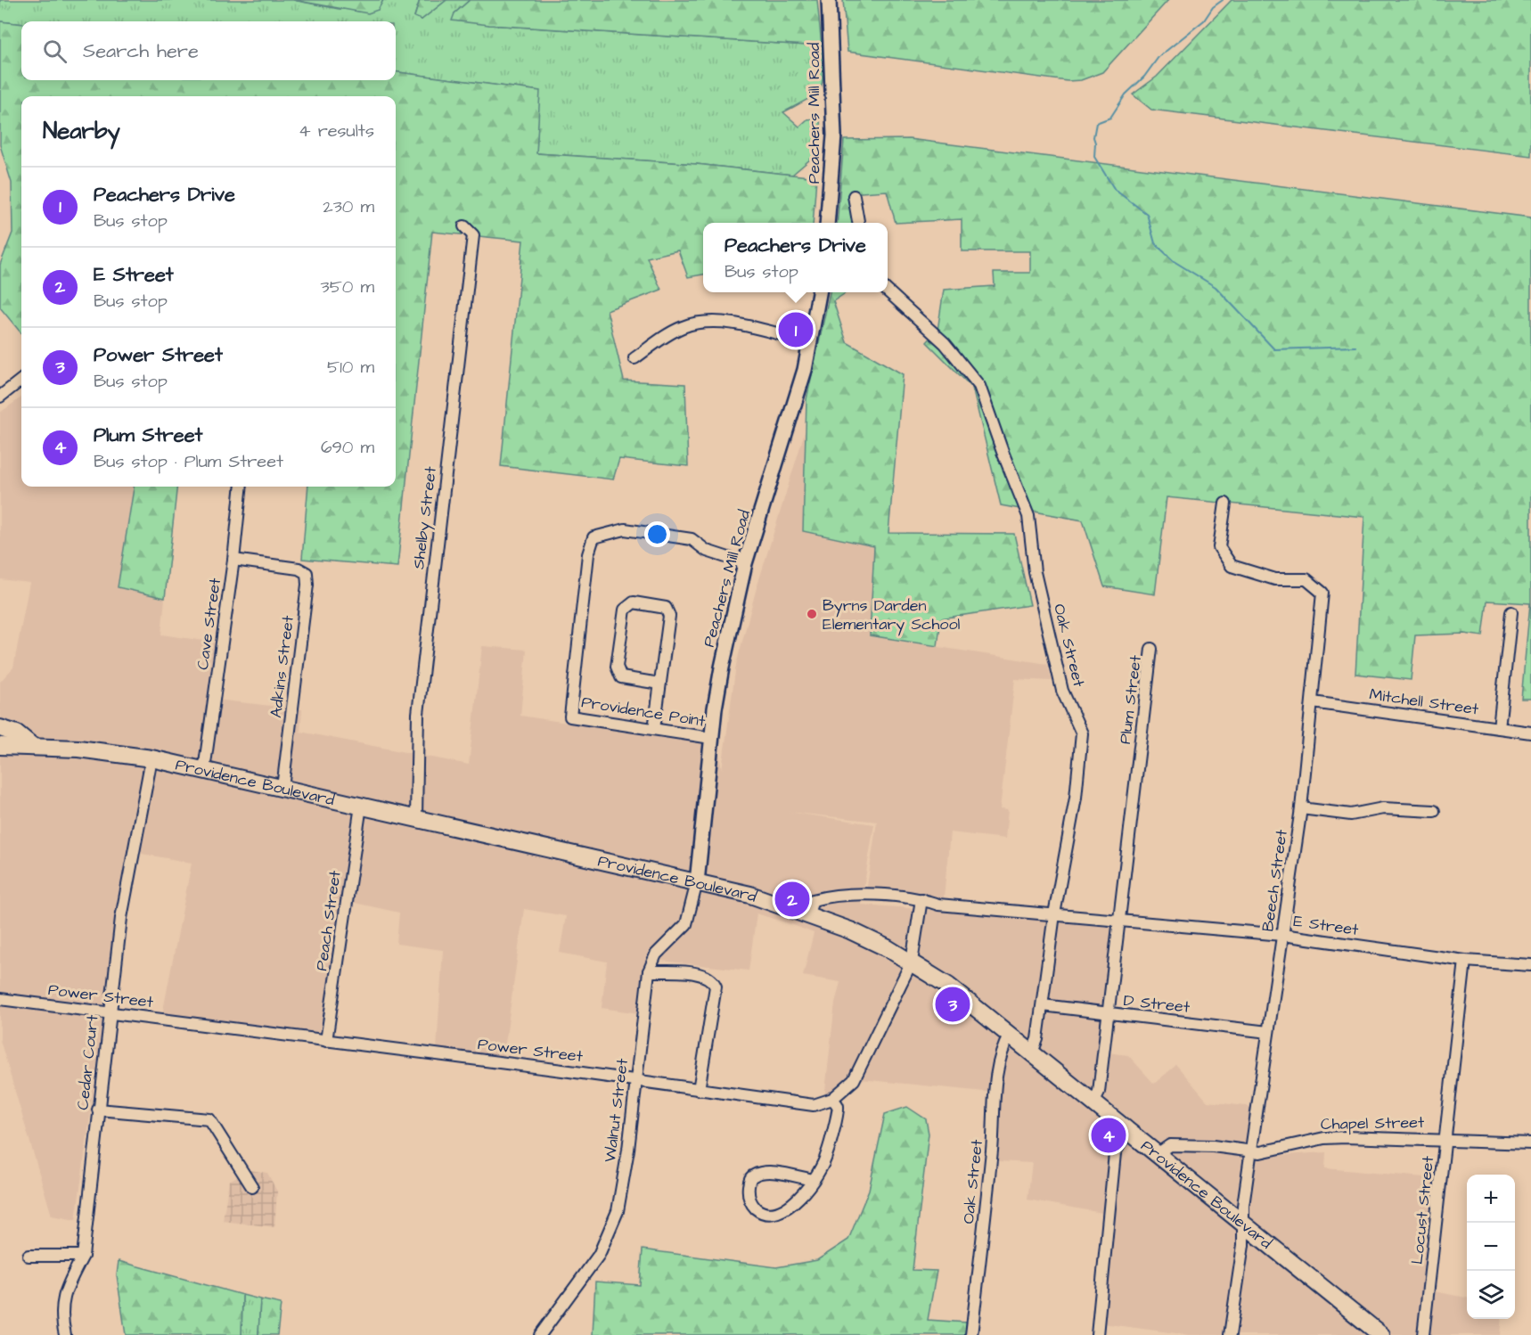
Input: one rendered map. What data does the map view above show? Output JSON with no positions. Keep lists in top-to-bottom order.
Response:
{
  "streets": {
    "highway": ["Providence Boulevard"],
    "main road": ["Peachers Mill Road"],
    "street": [
      "Shelby Street",
      "Cave Street",
      "Oak Street",
      "Adkins Street",
      "Plum Street",
      "Mitchell Street",
      "Providence Point",
      "Beech Street",
      "Peach Street",
      "E Street",
      "Power Street",
      "D Street",
      "Cedar Court",
      "Walnut Street",
      "Chapel Street",
      "Locust Street"
    ]
  },
  "crossings": [
    ["Peachers Mill Road", "Providence Point"],
    ["Peachers Mill Road", "Providence Boulevard"],
    ["Peachers Mill Road", "Walnut Street"],
    ["Shelby Street", "Providence Boulevard"],
    ["Cave Street", "Adkins Street"],
    ["Cave Street", "Providence Boulevard"],
    ["Oak Street", "Providence Boulevard"],
    ["Oak Street", "E Street"],
    ["Oak Street", "D Street"],
    ["Adkins Street", "Providence Boulevard"],
    ["Plum Street", "Providence Boulevard"],
    ["Plum Street", "E Street"],
    ["Plum Street", "D Street"],
    ["Mitchell Street", "Beech Street"],
    ["Providence Boulevard", "Beech Street"],
    ["Providence Boulevard", "Peach Street"],
    ["Providence Boulevard", "E Street"],
    ["Providence Boulevard", "Power Street"],
    ["Providence Boulevard", "Cedar Court"],
    ["Providence Boulevard", "Walnut Street"],
    ["Providence Boulevard", "Chapel Street"],
    ["Beech Street", "E Street"],
    ["Beech Street", "D Street"],
    ["Beech Street", "Chapel Street"],
    ["Peach Street", "Power Street"],
    ["E Street", "Power Street"],
    ["E Street", "Locust Street"],
    ["Power Street", "Cedar Court"],
    ["Power Street", "Walnut Street"],
    ["Chapel Street", "Locust Street"]
  ],
  "places": ["Byrns Darden Elementary School"],
  "page": {
    "search": "Search here",
    "heading": ["Nearby", "4 results"],
    "list": [
      {
        "mark": "1",
        "name": "Peachers Drive",
        "note": "Bus stop",
        "value": "230 m"
      },
      {
        "mark": "2",
        "name": "E Street",
        "note": "Bus stop",
        "value": "350 m"
      },
      {
        "mark": "3",
        "name": "Power Street",
        "note": "Bus stop",
        "value": "510 m"
      },
      {
        "mark": "4",
        "name": "Plum Street",
        "note": "Bus stop · Plum Street",
        "value": "690 m"
      }
    ],
    "popup": ["Peachers Drive", "Bus stop"],
    "pins": [
      "1",
      "2",
      "3",
      "4"
    ],
    "map_buttons": ["+", "−"]
  }
}
